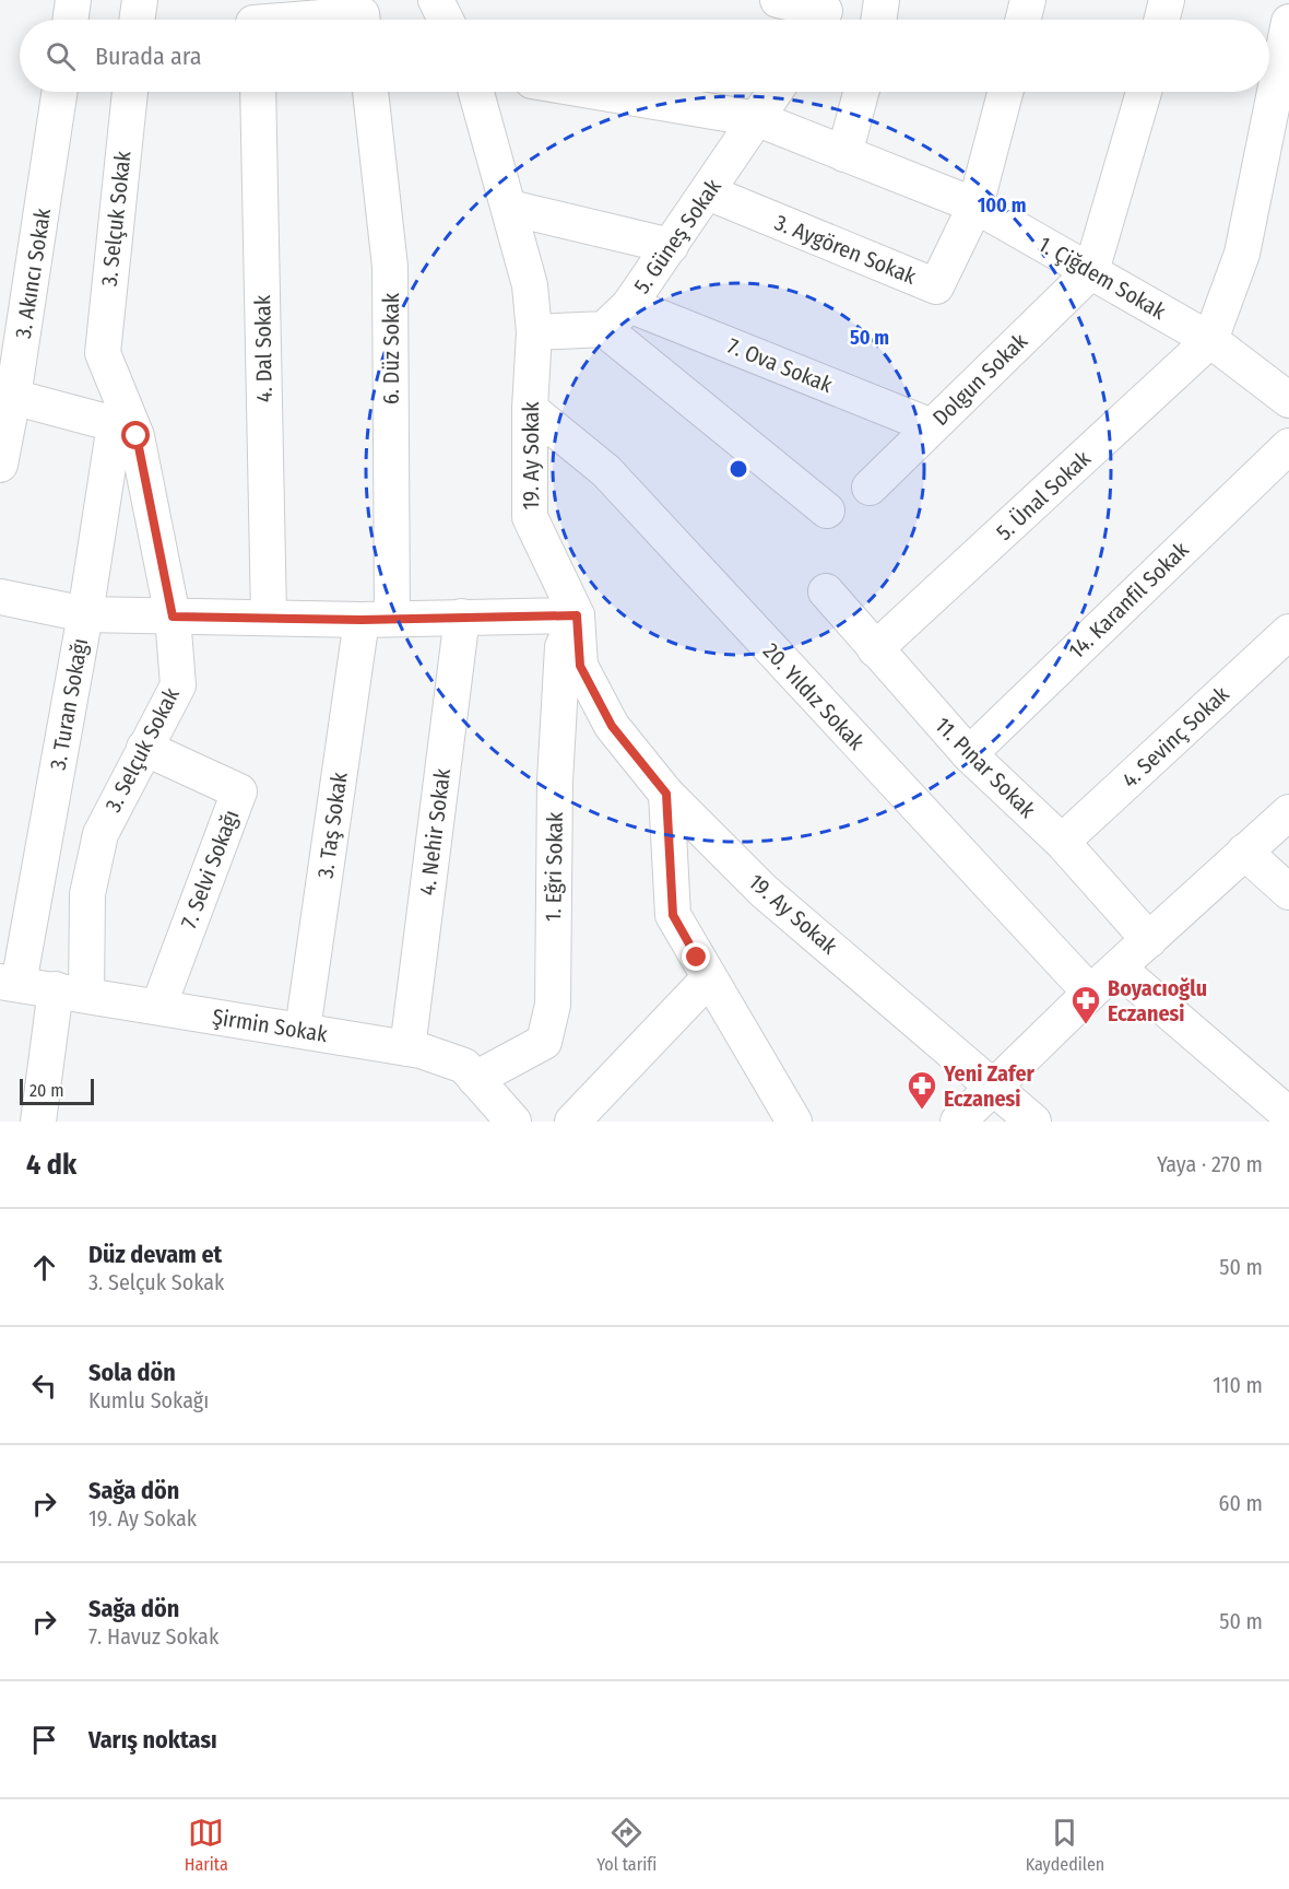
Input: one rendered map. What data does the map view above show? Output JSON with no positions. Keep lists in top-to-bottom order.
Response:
{
  "streets": {
    "street": [
      "3. Selçuk Sokak",
      "5. Güneş Sokak",
      "3. Aygören Sokak",
      "3. Akıncı Sokak",
      "1. Çiğdem Sokak",
      "4. Dal Sokak",
      "6. Düz Sokak",
      "7. Ova Sokak",
      "Dolgun Sokak",
      "19. Ay Sokak",
      "5. Ünal Sokak",
      "14. Karanfil Sokak",
      "20. Yıldız Sokak",
      "3. Turan Sokağı",
      "4. Sevinç Sokak",
      "11. Pınar Sokak",
      "3. Taş Sokak",
      "4. Nehir Sokak",
      "1. Eğri Sokak",
      "7. Selvi Sokağı",
      "Şirmin Sokak"
    ]
  },
  "crossings": [
    ["3. Selçuk Sokak", "3. Turan Sokağı"],
    ["3. Selçuk Sokak", "7. Selvi Sokağı"],
    ["3. Selçuk Sokak", "Şirmin Sokak"],
    ["5. Güneş Sokak", "3. Aygören Sokak"],
    ["5. Güneş Sokak", "1. Çiğdem Sokak"],
    ["5. Güneş Sokak", "7. Ova Sokak"],
    ["3. Aygören Sokak", "1. Çiğdem Sokak"],
    ["1. Çiğdem Sokak", "Dolgun Sokak"],
    ["1. Çiğdem Sokak", "5. Ünal Sokak"],
    ["6. Düz Sokak", "3. Taş Sokak"],
    ["7. Ova Sokak", "Dolgun Sokak"],
    ["19. Ay Sokak", "20. Yıldız Sokak"],
    ["19. Ay Sokak", "1. Eğri Sokak"],
    ["5. Ünal Sokak", "11. Pınar Sokak"],
    ["14. Karanfil Sokak", "11. Pınar Sokak"],
    ["3. Turan Sokağı", "Şirmin Sokak"],
    ["4. Sevinç Sokak", "11. Pınar Sokak"],
    ["3. Taş Sokak", "Şirmin Sokak"],
    ["4. Nehir Sokak", "Şirmin Sokak"],
    ["1. Eğri Sokak", "Şirmin Sokak"],
    ["7. Selvi Sokağı", "Şirmin Sokak"]
  ],
  "places": {
    "pharmacy": ["Boyacıoğlu Eczanesi", "Yeni Zafer Eczanesi"]
  },
  "scale_bar": "20 m",
  "page": {
    "search": "Burada ara",
    "scale": "20 m",
    "heading": ["4 dk", "Yaya · 270 m"],
    "list": [
      ["Düz devam et", "3. Selçuk Sokak", "50 m"],
      ["Sola dön", "Kumlu Sokağı", "110 m"],
      ["Sağa dön", "19. Ay Sokak", "60 m"],
      ["Sağa dön", "7. Havuz Sokak", "50 m"],
      "Varış noktası"
    ],
    "nav": ["Harita", "Yol tarifi", "Kaydedilen"]
  },
  "rings": ["100 m", "50 m"]
}
